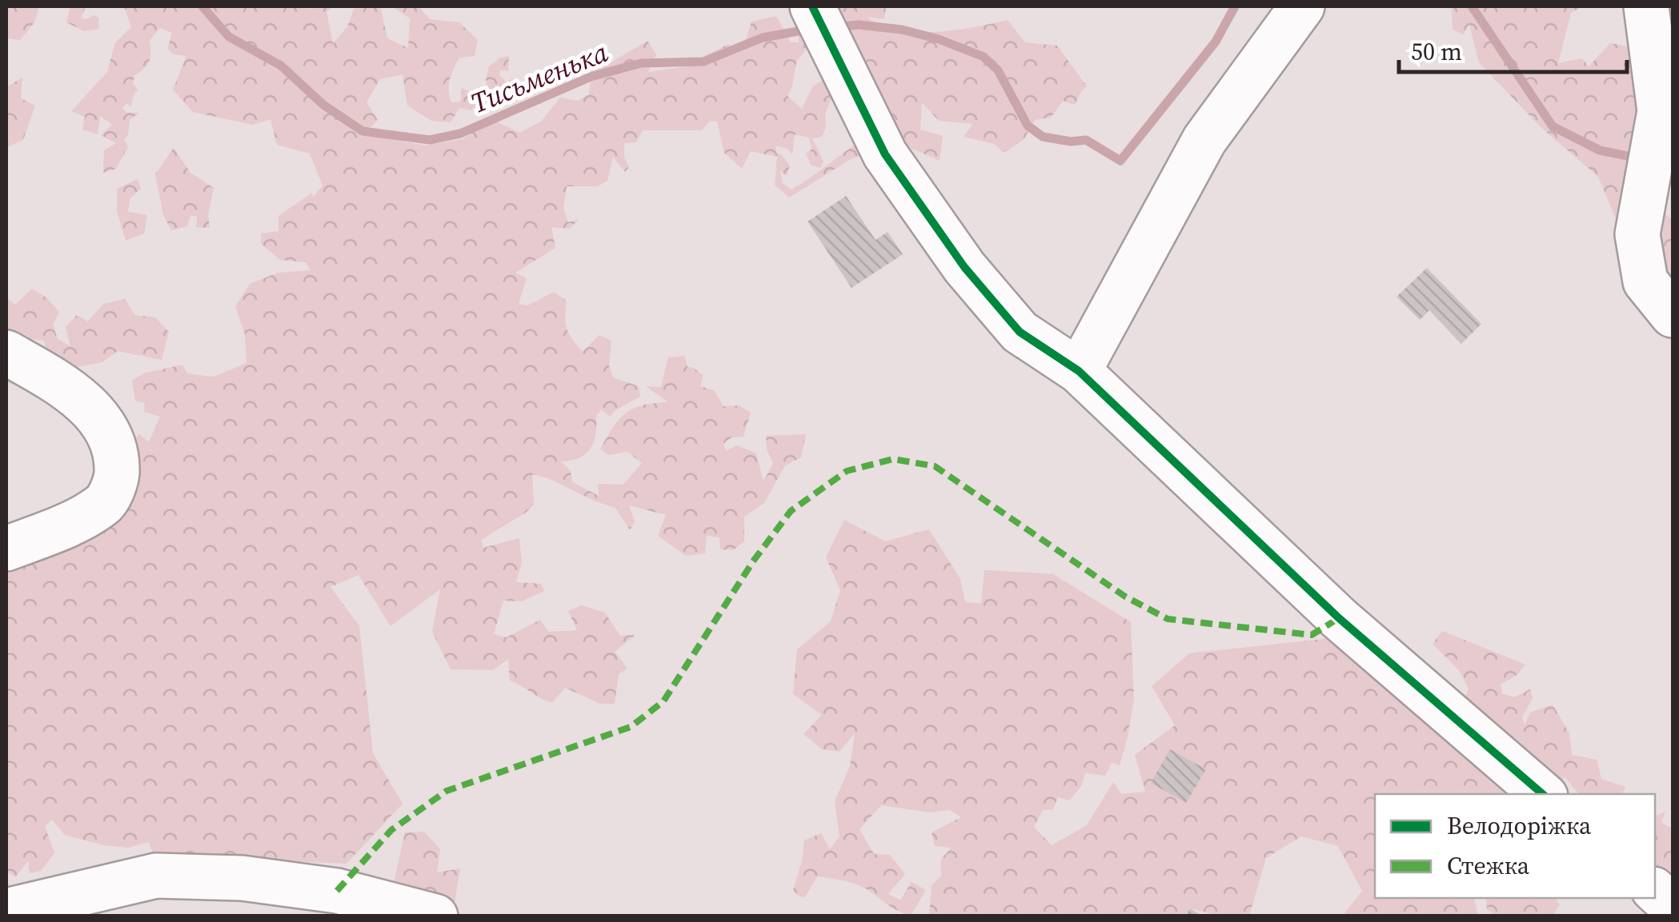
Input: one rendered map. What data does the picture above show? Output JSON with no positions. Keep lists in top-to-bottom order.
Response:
{
  "water": ["Тисьменька"],
  "legend": ["Велодоріжка", "Стежка"],
  "scale_bar": "50 m"
}
